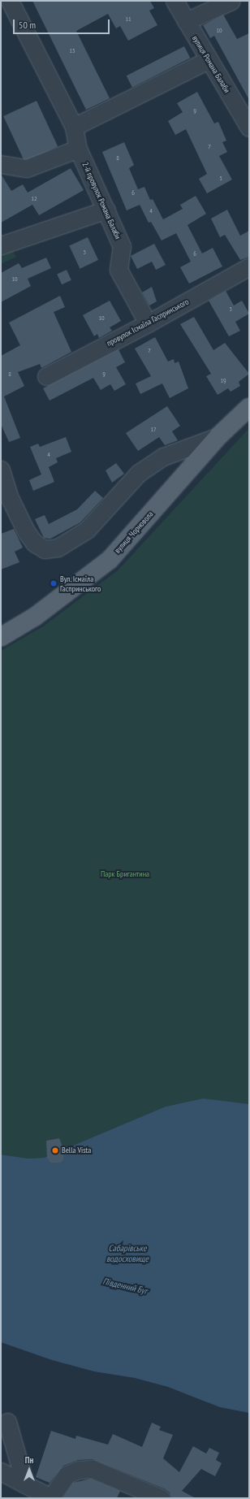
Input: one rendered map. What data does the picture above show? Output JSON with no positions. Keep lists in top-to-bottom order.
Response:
{
  "streets": {
    "main road": ["вулиця Чорновола"],
    "street": ["вулиця Романа Балаби", "2-й провулок Романа Балаби", "провулок Ісмаїла Гаспринського"]
  },
  "crossings": [
    ["2-й провулок Романа Балаби", "провулок Ісмаїла Гаспринського"]
  ],
  "water": ["Сабарівське водосховище", "Південний Буг"],
  "parks": ["Парк Бригантина"],
  "places": ["Вул. Ісмаїла Гаспринського", "Bella Vista"],
  "house_numbers": [
    "11",
    "10",
    "15",
    "9",
    "7",
    "8",
    "5",
    "6",
    "12",
    "4",
    "3",
    "6",
    "10",
    "3",
    "10",
    "7",
    "8",
    "9",
    "19",
    "17",
    "4"
  ],
  "scale_bar": "50 m",
  "north": "top"
}
